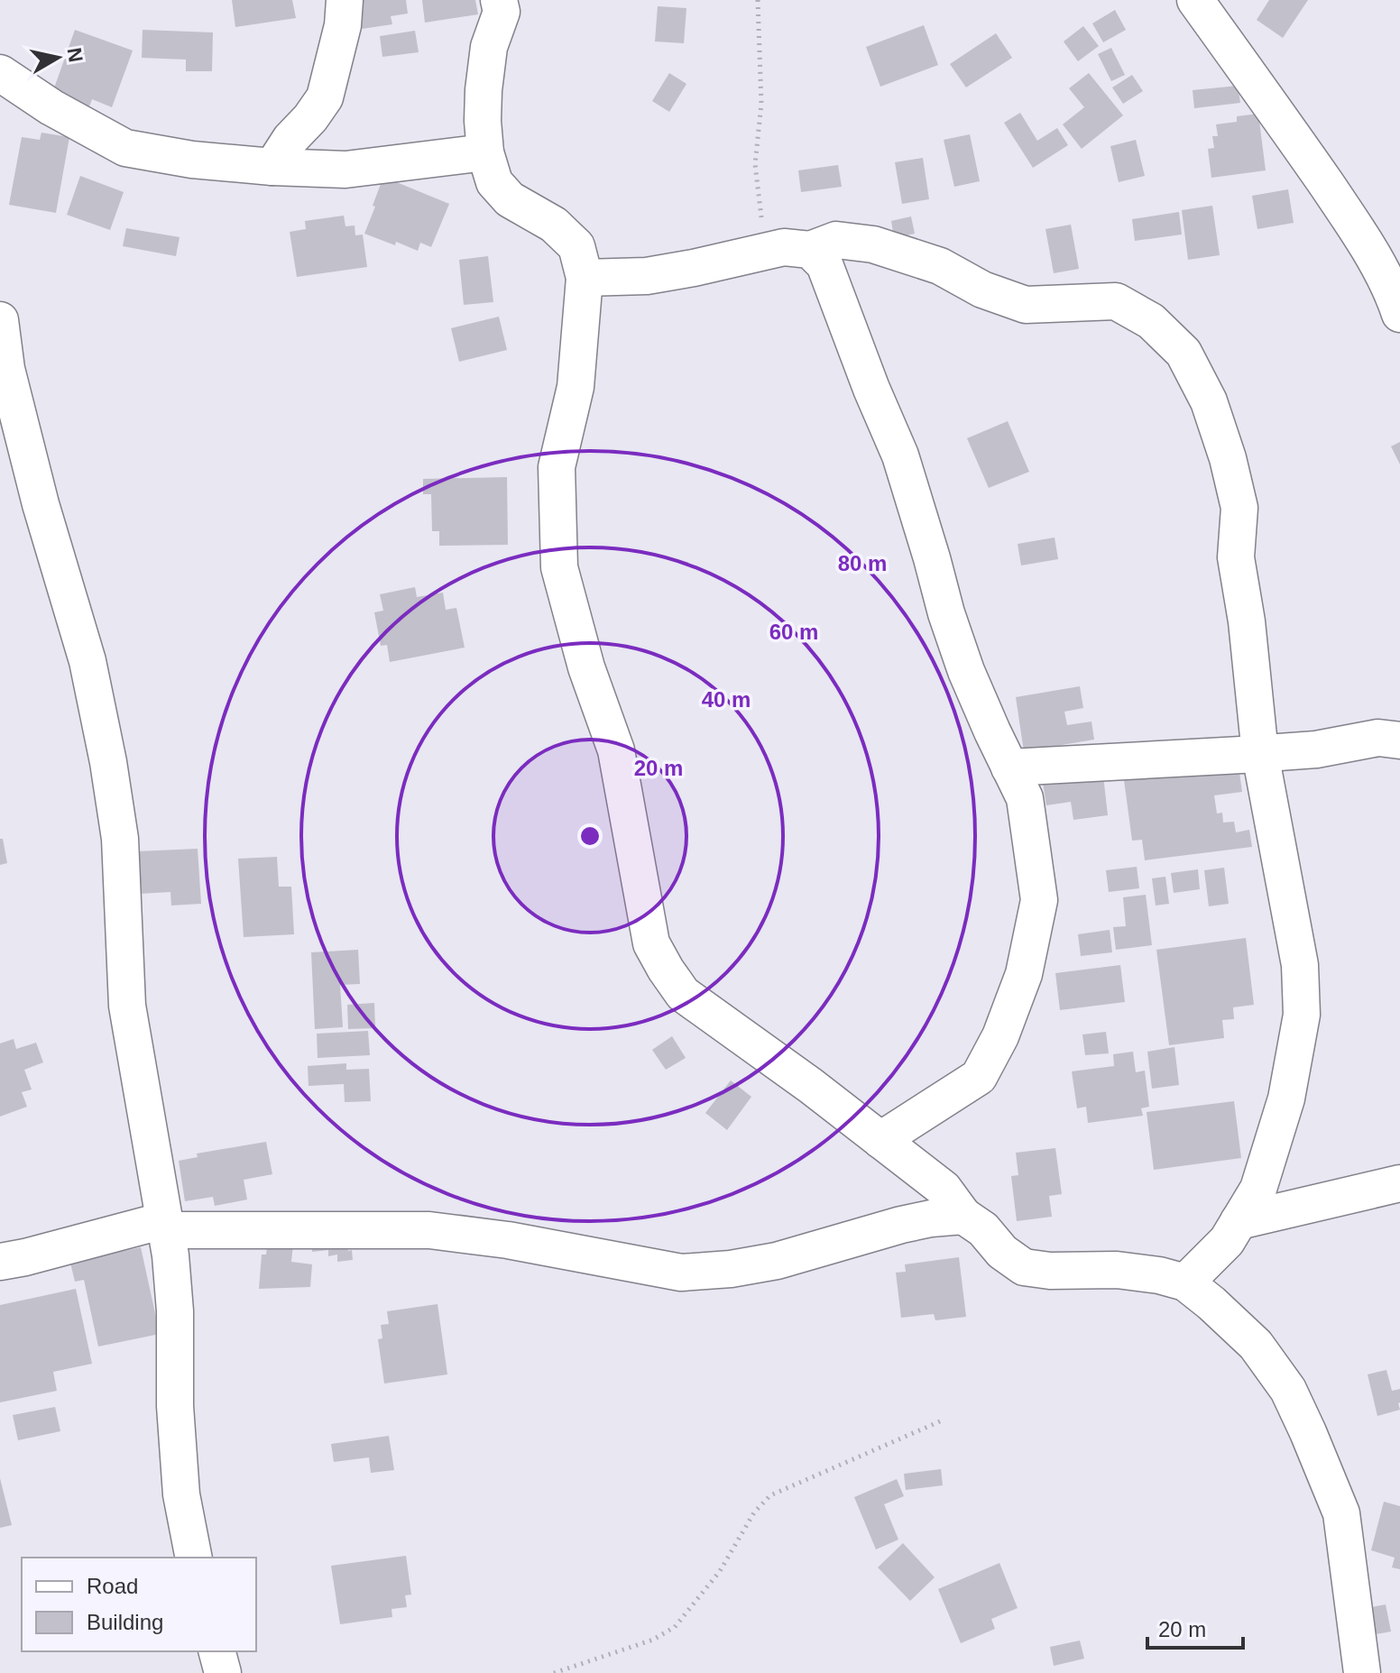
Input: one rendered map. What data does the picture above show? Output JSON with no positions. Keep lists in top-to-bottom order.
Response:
{
  "legend": ["Road", "Building"],
  "scale_bar": "20 m",
  "north": "right",
  "rings": [
    "80 m",
    "60 m",
    "40 m",
    "20 m"
  ]
}
